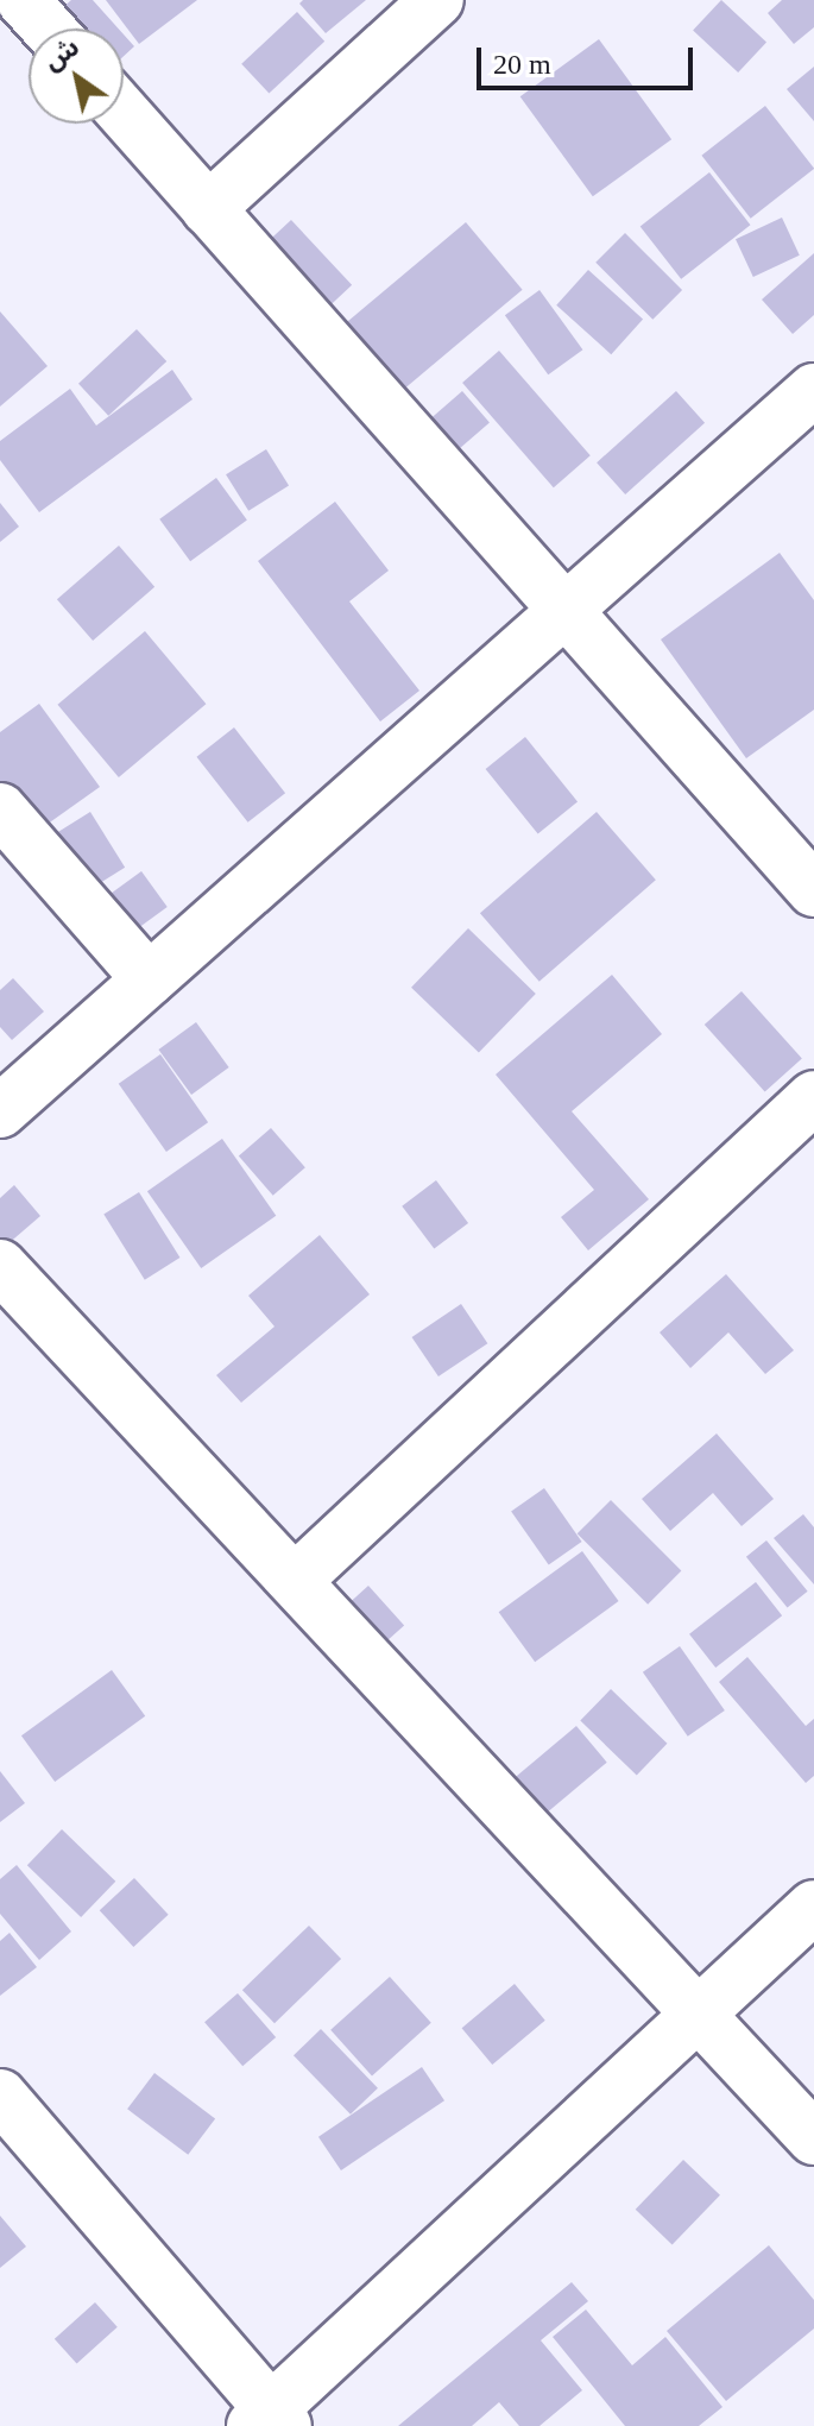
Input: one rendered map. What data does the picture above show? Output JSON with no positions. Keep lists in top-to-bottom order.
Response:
{
  "scale_bar": "20 m",
  "north": "top left"
}
